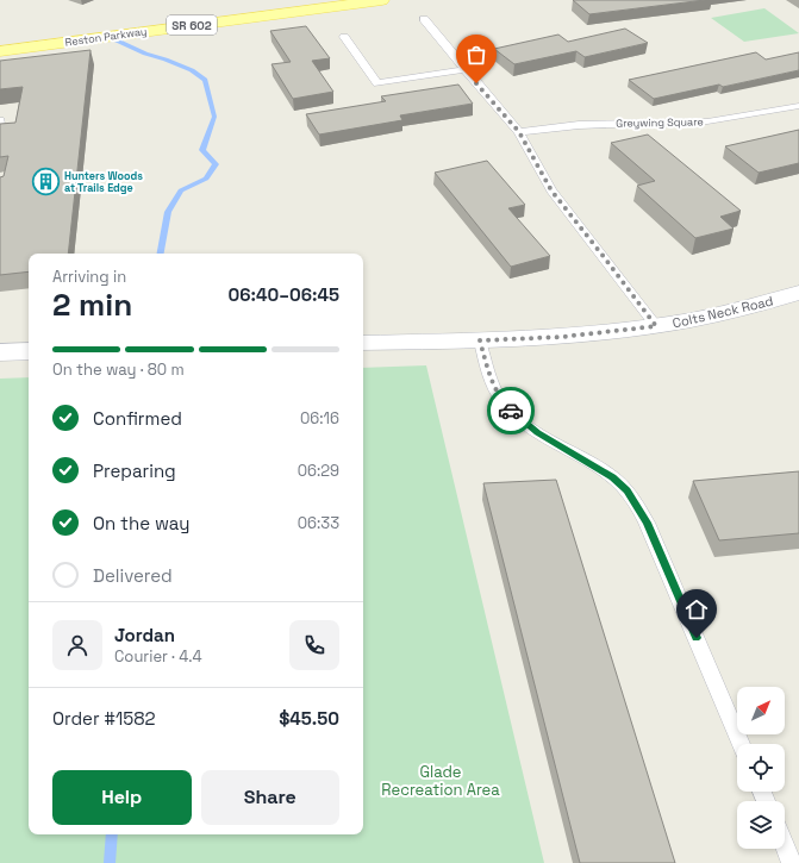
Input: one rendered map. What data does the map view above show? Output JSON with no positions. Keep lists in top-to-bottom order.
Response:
{
  "streets": {
    "main road": ["SR 602", "Reston Parkway"],
    "street": ["Colts Neck Road"],
    "lane": ["Greywing Square"]
  },
  "parks": ["Glade Recreation Area"],
  "places": {
    "building": ["Hunters Woods at Trails Edge"]
  },
  "north": "top right",
  "page": {
    "heading": ["2 min", "Arriving in", "06:40–06:45"],
    "panel": [
      "Jordan",
      "Courier · 4.4",
      "Order #1582",
      "$45.50"
    ],
    "bar": "On the way · 80 m",
    "list": [
      ["Confirmed", "06:16"],
      ["Preparing", "06:29"],
      ["On the way", "06:33"],
      "Delivered"
    ],
    "buttons": ["Help", "Share"]
  }
}
